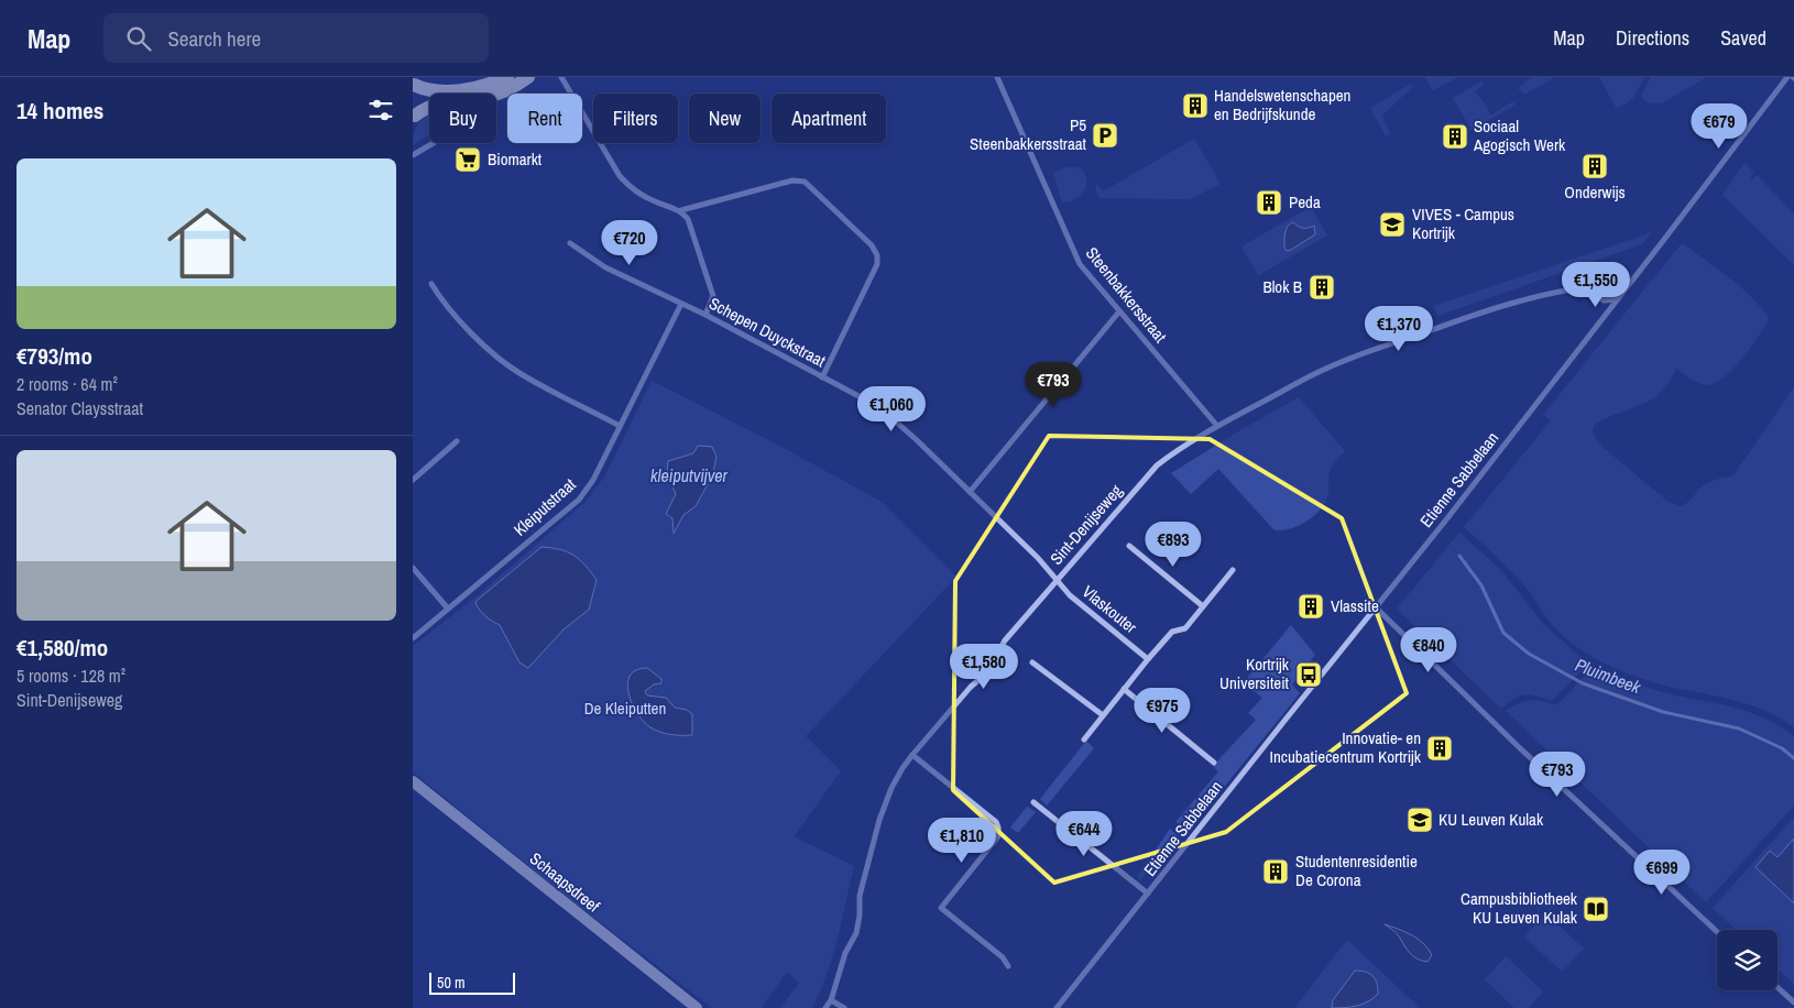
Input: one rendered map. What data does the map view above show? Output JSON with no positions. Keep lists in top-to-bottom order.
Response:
{
  "streets": {
    "street": [
      "Steenbakkersstraat",
      "Schepen Duyckstraat",
      "Etienne Sabbelaan",
      "Kleiputstraat",
      "Sint-Denijseweg",
      "Vlaskouter",
      "Schaapsdreef"
    ]
  },
  "crossings": [
    ["Steenbakkersstraat", "Sint-Denijseweg"],
    ["Schepen Duyckstraat", "Kleiputstraat"],
    ["Schepen Duyckstraat", "Sint-Denijseweg"],
    ["Schepen Duyckstraat", "Vlaskouter"],
    ["Etienne Sabbelaan", "Sint-Denijseweg"],
    ["Sint-Denijseweg", "Vlaskouter"]
  ],
  "water": ["kleiputvijver", "Pluimbeek"],
  "parks": ["De Kleiputten"],
  "places": {
    "building": [
      "Handelswetenschapen en Bedrijfskunde",
      "Sociaal Agogisch Werk",
      "Onderwijs",
      "Peda",
      "Blok B",
      "Vlassite",
      "Innovatie- en Incubatiecentrum Kortrijk",
      "Studentenresidentie De Corona"
    ],
    "parking": ["P5 Steenbakkersstraat"],
    "supermarket": ["Biomarkt"],
    "school or university": ["VIVES - Campus Kortrijk", "KU Leuven Kulak"],
    "bus stop": ["Kortrijk Universiteit"],
    "library": ["Campusbibliotheek KU Leuven Kulak"]
  },
  "scale_bar": "50 m",
  "page": {
    "header": "Map",
    "search": "Search here",
    "nav": ["Map", "Directions", "Saved"],
    "heading": "14 homes",
    "chip": [
      "Buy",
      "Rent",
      "Filters",
      "New",
      "Apartment"
    ],
    "price": [
      "€679",
      "€720",
      "€1,550",
      "€1,370",
      "€793",
      "€1,060",
      "€893",
      "€840",
      "€1,580",
      "€975",
      "€793",
      "€644",
      "€1,810",
      "€699"
    ],
    "list": [
      {
        "name": "€793/mo",
        "note": "2 rooms · 64 m² · Senator Claysstraat"
      },
      {
        "name": "€1,580/mo",
        "note": "5 rooms · 128 m² · Sint-Denijseweg"
      }
    ],
    "scale": "50 m"
  }
}
